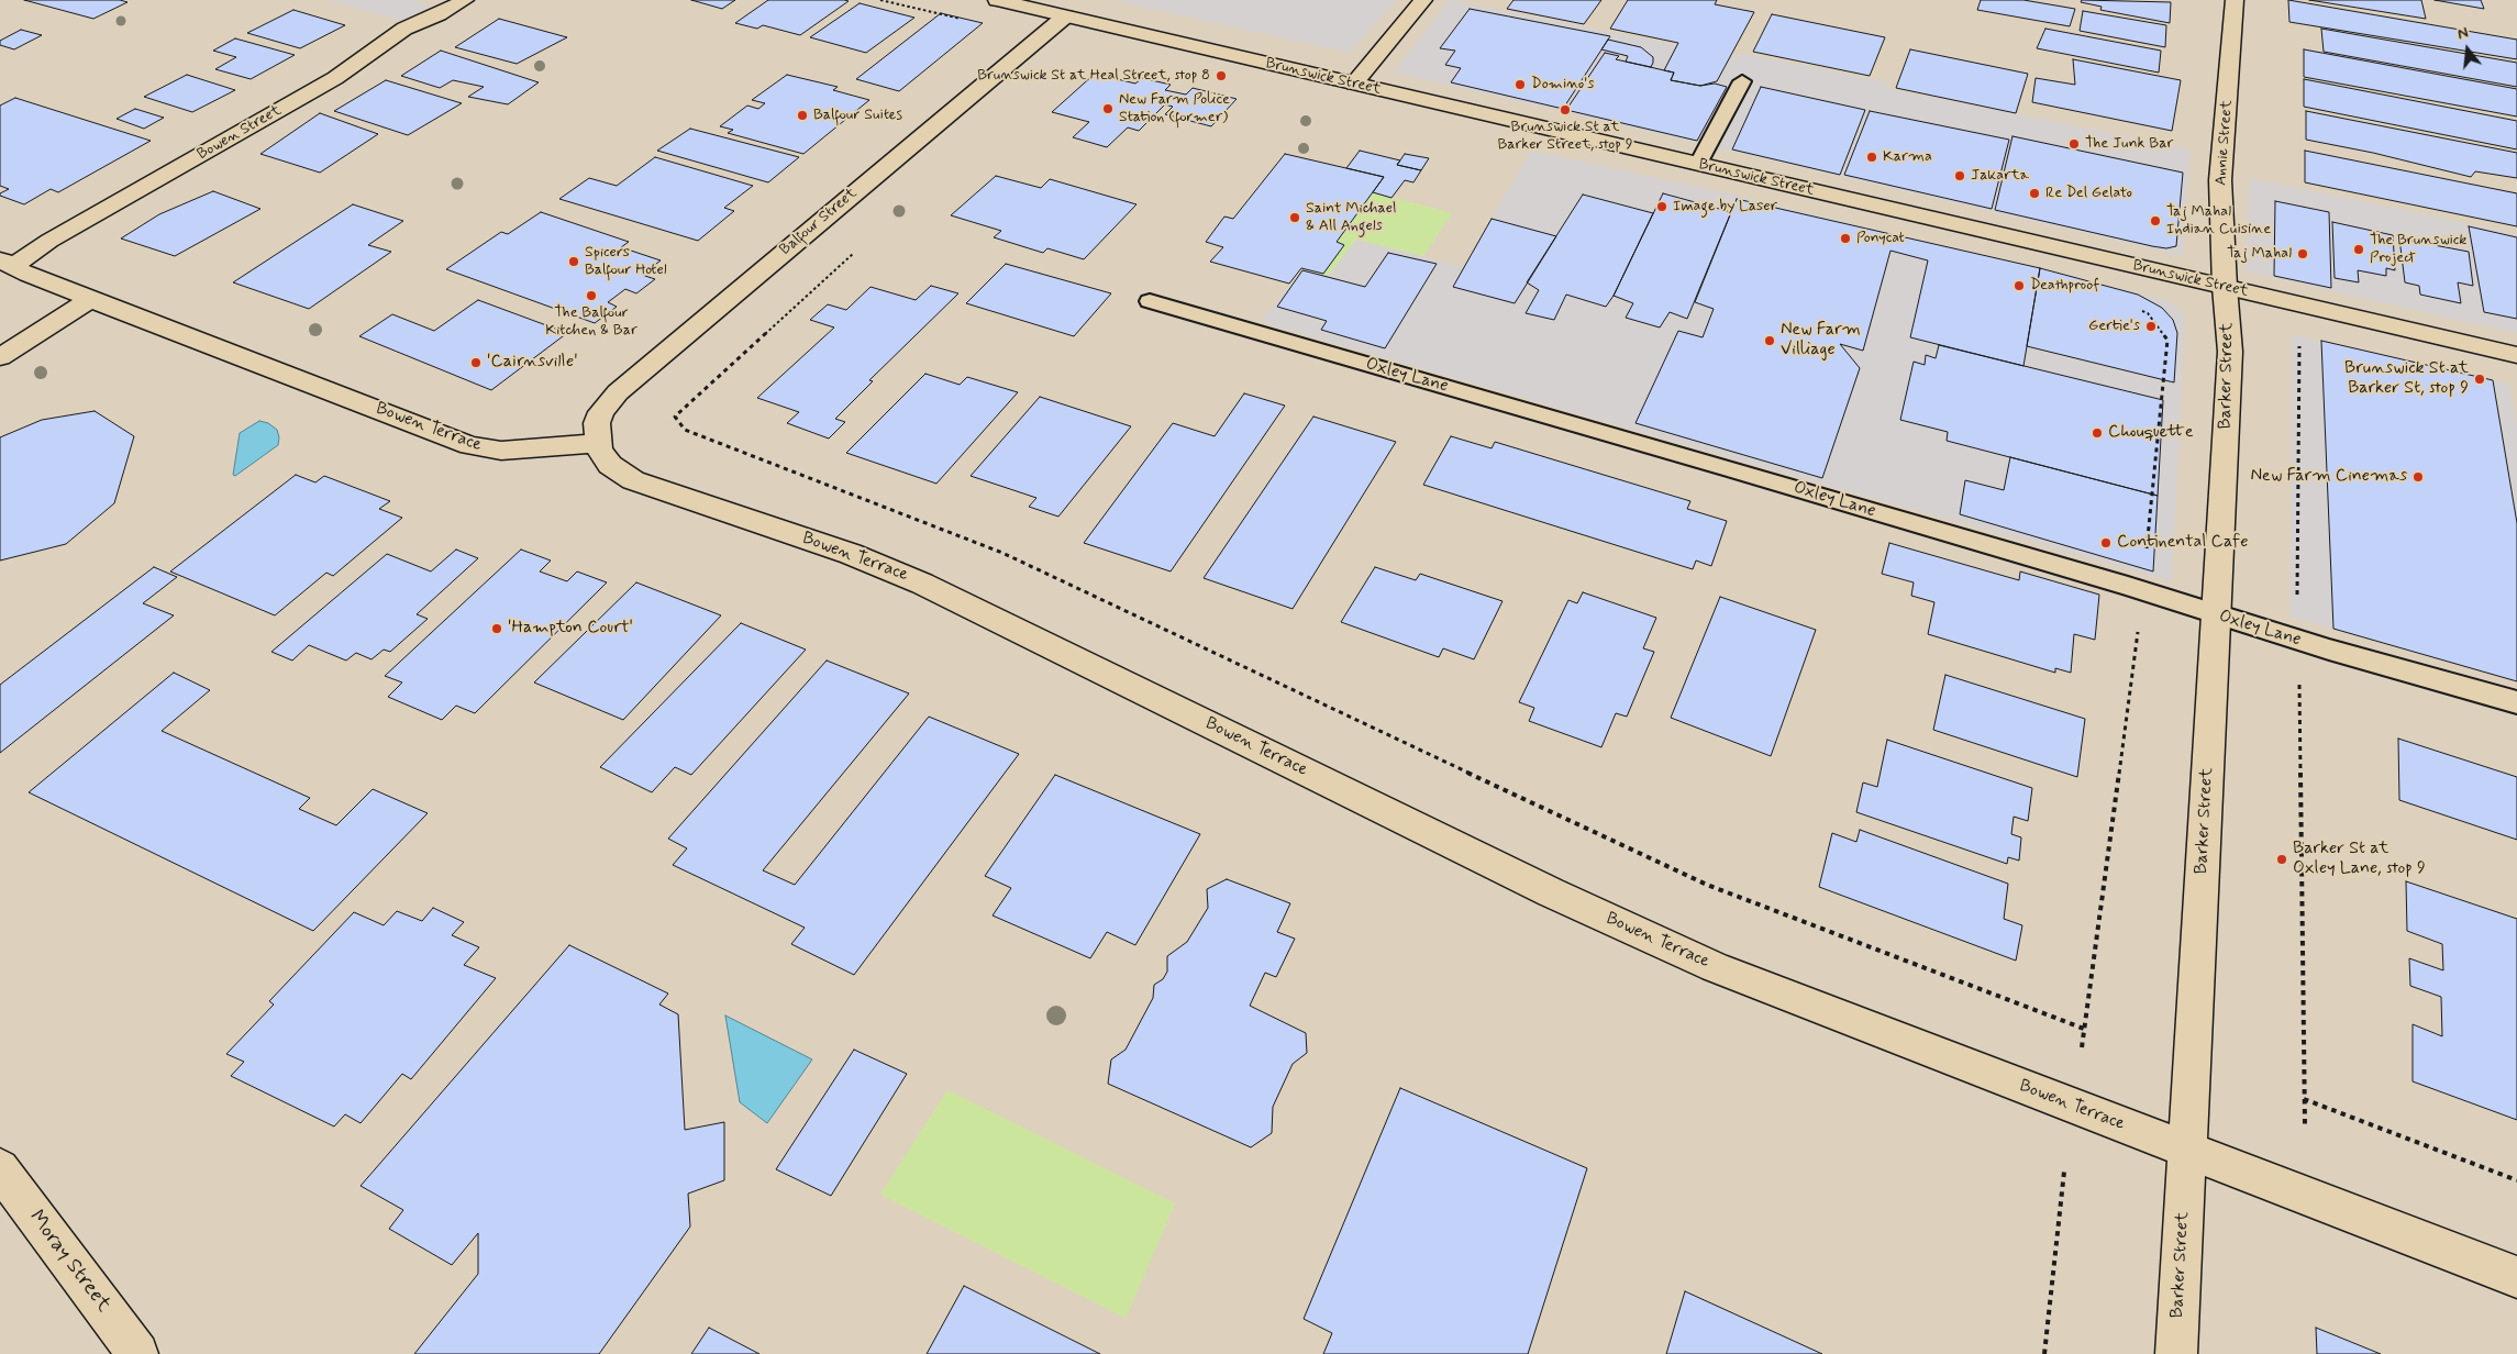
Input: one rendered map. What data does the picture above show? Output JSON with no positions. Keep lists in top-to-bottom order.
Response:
{
  "streets": {
    "street": [
      "Brunswick Street",
      "Bowen Street",
      "Annie Street",
      "Balfour Street",
      "Barker Street",
      "Bowen Terrace",
      "Moray Street"
    ],
    "lane": ["Oxley Lane"]
  },
  "crossings": [
    ["Brunswick Street", "Annie Street"],
    ["Brunswick Street", "Balfour Street"],
    ["Brunswick Street", "Barker Street"],
    ["Bowen Street", "Bowen Terrace"],
    ["Annie Street", "Barker Street"],
    ["Balfour Street", "Bowen Terrace"],
    ["Oxley Lane", "Barker Street"],
    ["Barker Street", "Bowen Terrace"]
  ],
  "places": [
    "Brunswick St at Heal Street, stop 8",
    "Domino's",
    "New Farm Police Station (former)",
    "Brunswick St at Barker Street, stop 9",
    "Balfour Suites",
    "The Junk Bar",
    "Karma",
    "Jakarta",
    "Re Del Gelato",
    "Image by Laser",
    "Saint Michael & All Angels",
    "Taj Mahal Indian Cuisine",
    "Ponycat",
    "The Brunswick Project",
    "Taj Mahal",
    "Spicers Balfour Hotel",
    "Deathproof",
    "The Balfour Kitchen & Bar",
    "Gertie's",
    "New Farm Villiage",
    "'Cairnsville'",
    "Brunswick St at Barker St, stop 9",
    "Chouquette",
    "New Farm Cinemas",
    "Continental Cafe",
    "'Hampton Court'",
    "Barker St at Oxley Lane, stop 9"
  ],
  "north": "top"
}
